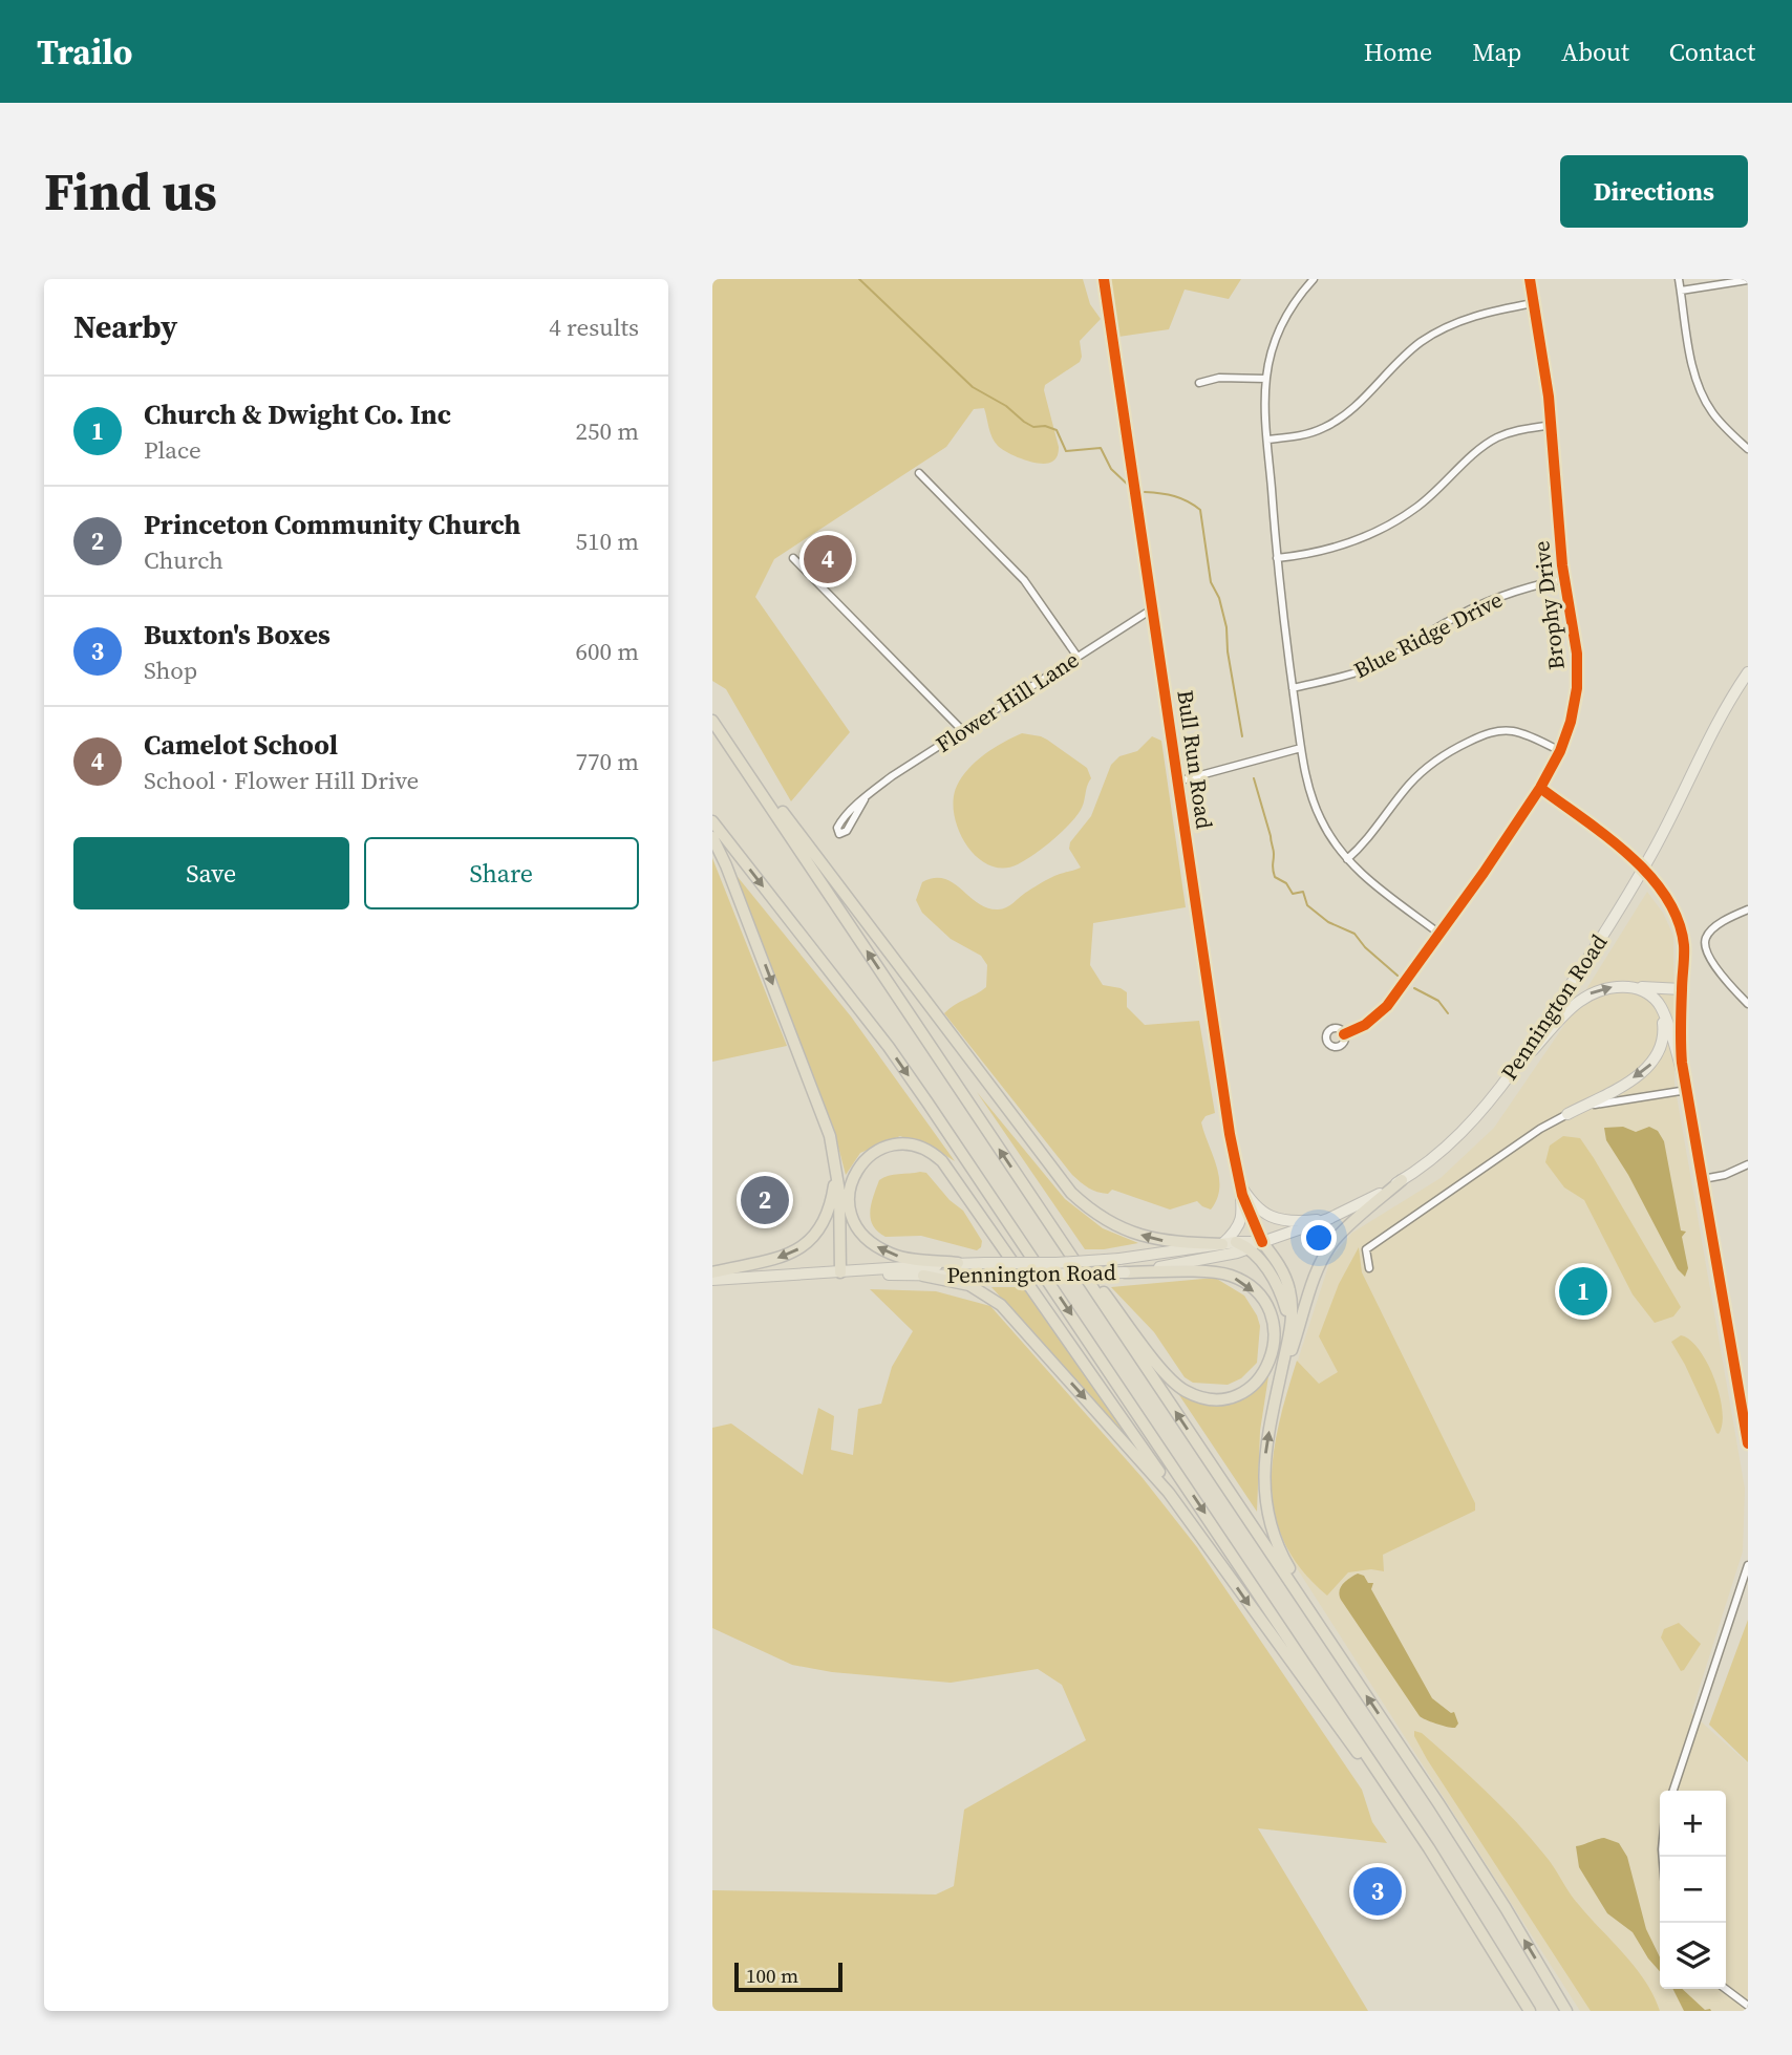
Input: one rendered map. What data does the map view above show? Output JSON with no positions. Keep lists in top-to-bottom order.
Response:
{
  "streets": {
    "highway": ["Pennington Road"],
    "street": [
      "Brophy Drive",
      "Blue Ridge Drive",
      "Flower Hill Lane",
      "Bull Run Road"
    ]
  },
  "crossings": [
    ["Brophy Drive", "Blue Ridge Drive"],
    ["Flower Hill Lane", "Bull Run Road"],
    ["Bull Run Road", "Pennington Road"]
  ],
  "scale_bar": "100 m",
  "page": {
    "header": "Trailo",
    "nav": [
      "Home",
      "Map",
      "About",
      "Contact"
    ],
    "buttons": [
      "Directions",
      ["Save", "Share"]
    ],
    "title": "Find us",
    "heading": ["Nearby", "4 results"],
    "list": [
      {
        "mark": "1",
        "name": "Church & Dwight Co. Inc",
        "note": "Place",
        "value": "250 m"
      },
      {
        "mark": "2",
        "name": "Princeton Community Church",
        "note": "Church",
        "value": "510 m"
      },
      {
        "mark": "3",
        "name": "Buxton's Boxes",
        "note": "Shop",
        "value": "600 m"
      },
      {
        "mark": "4",
        "name": "Camelot School",
        "note": "School · Flower Hill Drive",
        "value": "770 m"
      }
    ],
    "pins": [
      "4",
      "2",
      "1",
      "3"
    ],
    "map_buttons": ["+", "−"],
    "scale": "100 m"
  }
}
